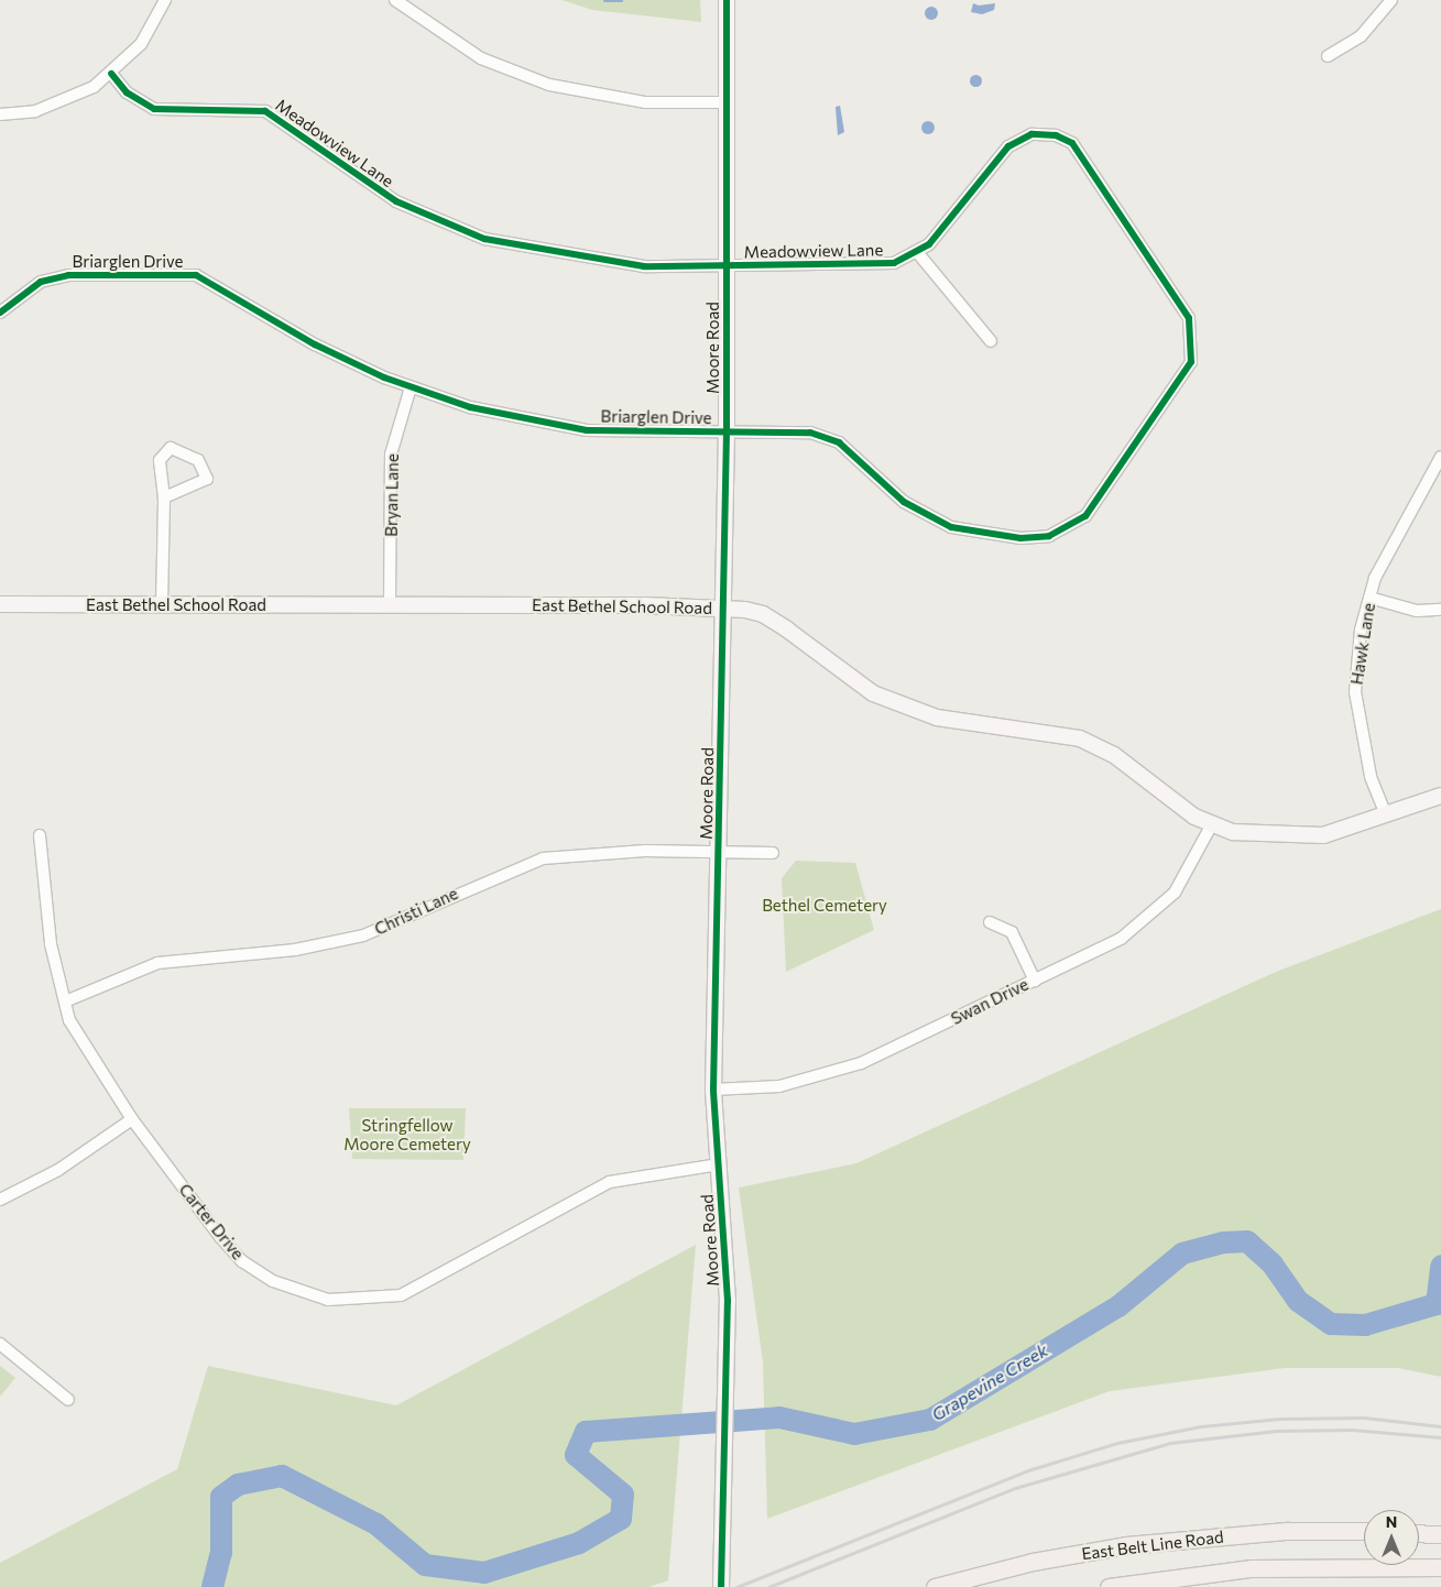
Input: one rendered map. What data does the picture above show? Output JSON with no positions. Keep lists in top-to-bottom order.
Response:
{
  "streets": {
    "main road": ["East Belt Line Road"],
    "street": [
      "Meadowview Lane",
      "Briarglen Drive",
      "Moore Road",
      "Bryan Lane",
      "East Bethel School Road",
      "Hawk Lane",
      "Christi Lane",
      "Swan Drive",
      "Carter Drive"
    ]
  },
  "crossings": [
    ["Meadowview Lane", "Briarglen Drive"],
    ["Meadowview Lane", "Moore Road"],
    ["Briarglen Drive", "Moore Road"],
    ["Briarglen Drive", "Bryan Lane"],
    ["Moore Road", "East Bethel School Road"],
    ["Moore Road", "Christi Lane"],
    ["Moore Road", "Swan Drive"],
    ["Moore Road", "Carter Drive"],
    ["Bryan Lane", "East Bethel School Road"],
    ["East Bethel School Road", "Hawk Lane"],
    ["East Bethel School Road", "Swan Drive"],
    ["Christi Lane", "Carter Drive"]
  ],
  "water": ["Grapevine Creek"],
  "parks": ["Bethel Cemetery", "Stringfellow Moore Cemetery"],
  "north": "top"
}
